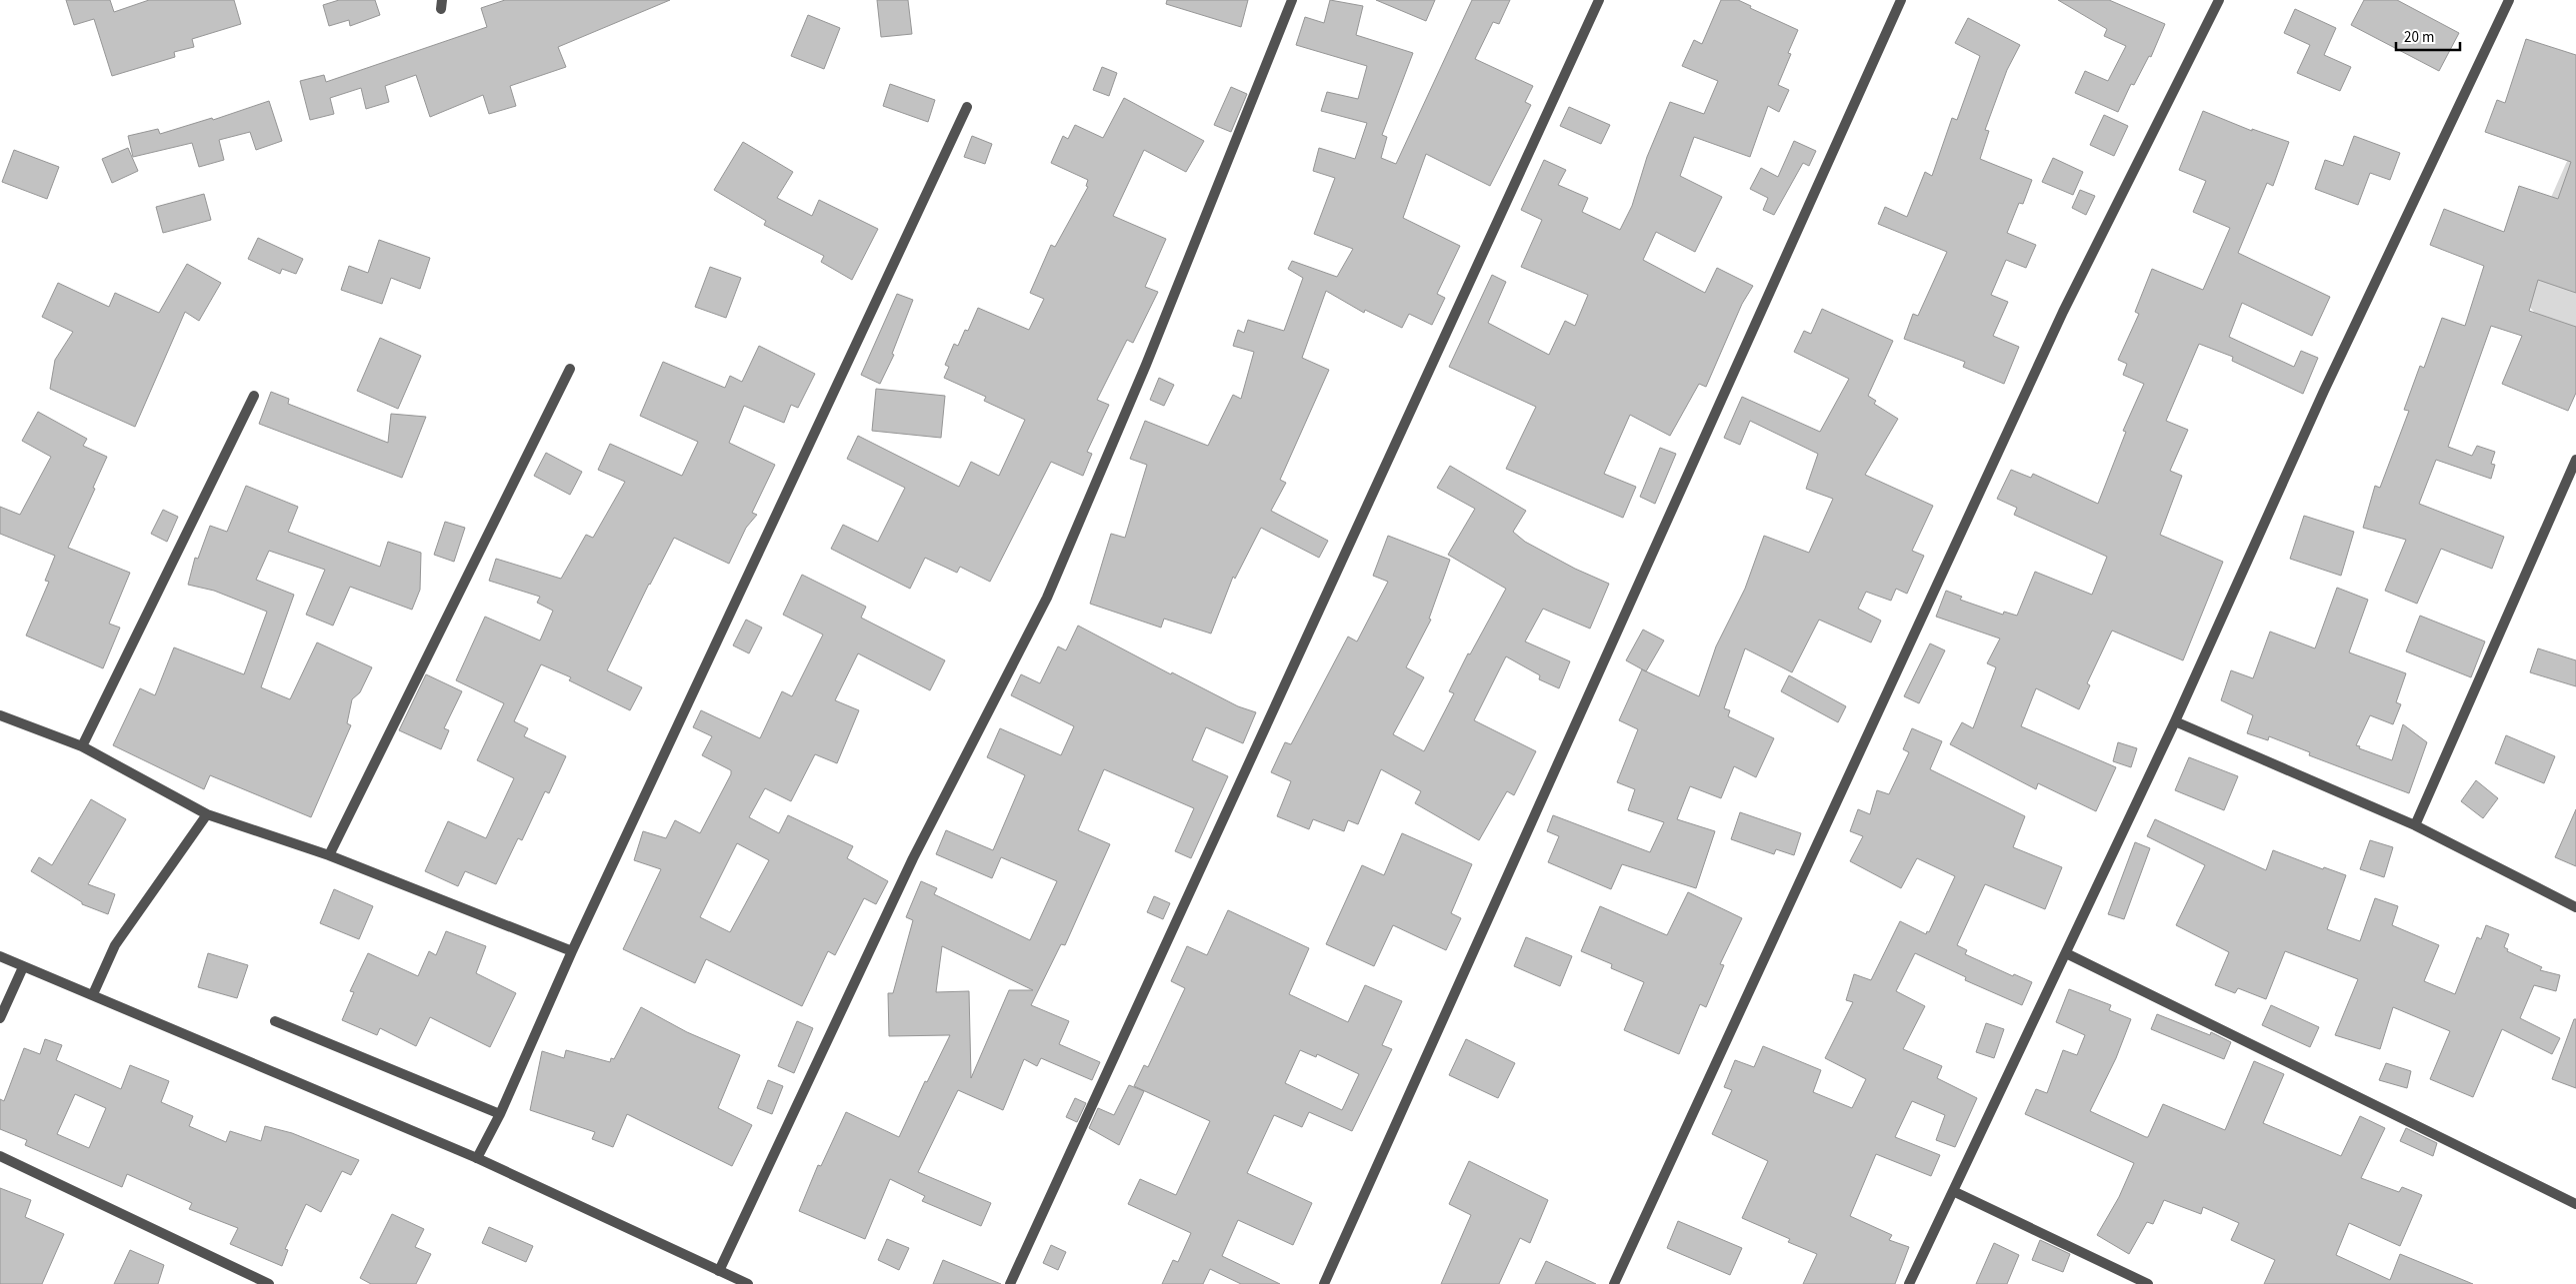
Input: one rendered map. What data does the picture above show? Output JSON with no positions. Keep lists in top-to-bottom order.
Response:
{
  "scale_bar": "20 m"
}
